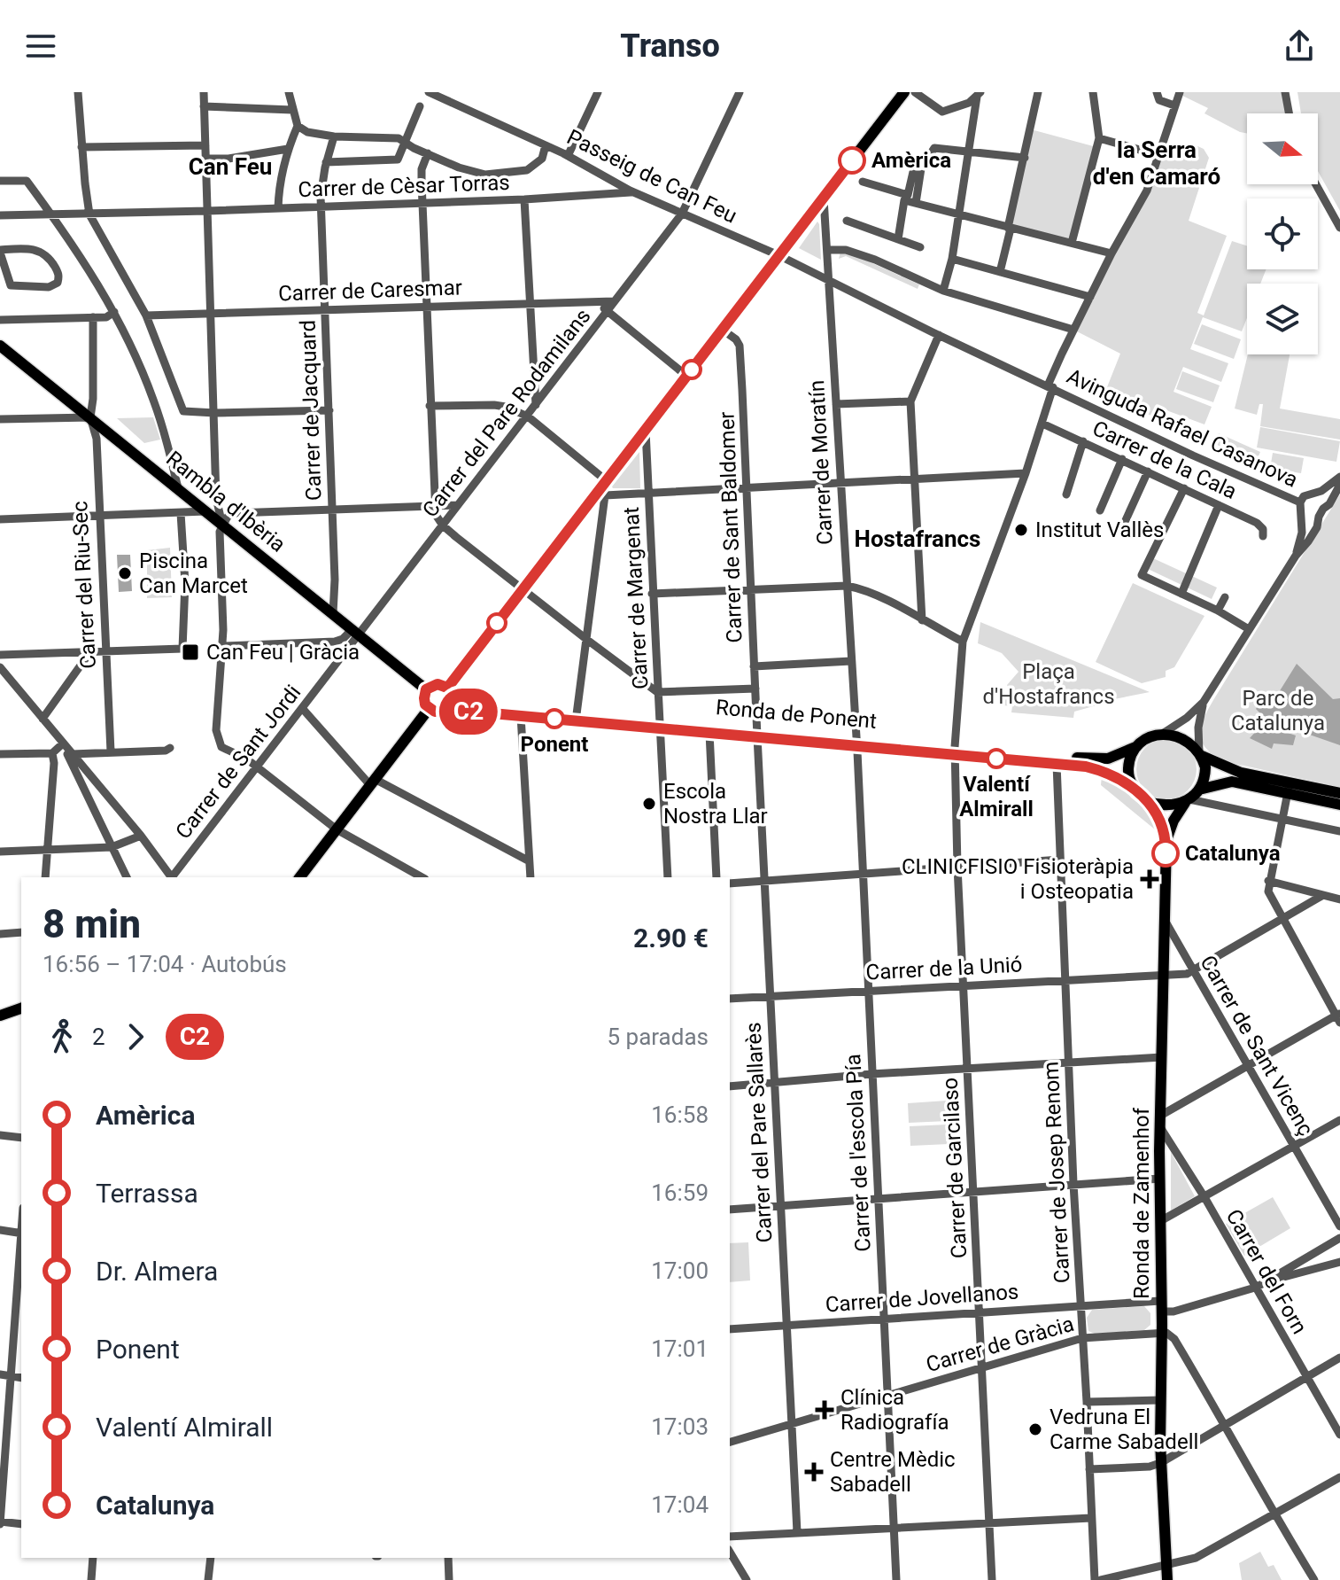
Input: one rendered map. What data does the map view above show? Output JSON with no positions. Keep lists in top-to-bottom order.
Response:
{
  "streets": {
    "main road": ["Rambla d'Ibèria", "Ronda de Ponent", "Ronda de Zamenhof"],
    "street": [
      "Passeig de Can Feu",
      "Carrer de Cèsar Torras",
      "Carrer de Caresmar",
      "Carrer de Jacquard",
      "Carrer del Pare Rodamilans",
      "Avinguda Rafael Casanova",
      "Carrer de la Cala",
      "Carrer de Moratín",
      "Carrer de Sant Baldomer",
      "Carrer del Riu-Sec",
      "Carrer de Margenat",
      "Carrer de Sant Jordi",
      "Carrer de la Unió",
      "Carrer de Sant Vicenç",
      "Carrer del Pare Sallarès",
      "Carrer de l'escola Pía",
      "Carrer de Garcilaso",
      "Carrer de Josep Renom",
      "Carrer del Forn",
      "Carrer de Jovellanos",
      "Carrer de Gràcia"
    ]
  },
  "crossings": [
    ["Passeig de Can Feu", "Carrer de Cèsar Torras"],
    ["Passeig de Can Feu", "Carrer del Pare Rodamilans"],
    ["Passeig de Can Feu", "Avinguda Rafael Casanova"],
    ["Passeig de Can Feu", "Carrer de Moratín"],
    ["Passeig de Can Feu", "Carrer de Garcilaso"],
    ["Carrer de Cèsar Torras", "Carrer de Jacquard"],
    ["Carrer de Caresmar", "Carrer de Jacquard"],
    ["Carrer de Caresmar", "Carrer del Pare Rodamilans"],
    ["Carrer de Jacquard", "Rambla d'Ibèria"],
    ["Carrer del Pare Rodamilans", "Rambla d'Ibèria"],
    ["Carrer del Pare Rodamilans", "Carrer de Sant Jordi"],
    ["Avinguda Rafael Casanova", "Carrer de Garcilaso"],
    ["Carrer de la Cala", "Carrer de Garcilaso"],
    ["Carrer de Moratín", "Carrer de l'escola Pía"],
    ["Rambla d'Ibèria", "Carrer del Riu-Sec"],
    ["Rambla d'Ibèria", "Ronda de Ponent"],
    ["Rambla d'Ibèria", "Carrer de Sant Jordi"],
    ["Carrer de Sant Baldomer", "Ronda de Ponent"],
    ["Carrer de Sant Baldomer", "Carrer del Pare Sallarès"],
    ["Carrer de Margenat", "Ronda de Ponent"],
    ["Ronda de Ponent", "Carrer del Pare Sallarès"],
    ["Ronda de Ponent", "Carrer de l'escola Pía"],
    ["Ronda de Ponent", "Carrer de Garcilaso"],
    ["Ronda de Ponent", "Carrer de Josep Renom"],
    ["Ronda de Ponent", "Ronda de Zamenhof"],
    ["Carrer de la Unió", "Carrer de Sant Vicenç"],
    ["Carrer de la Unió", "Carrer del Pare Sallarès"],
    ["Carrer de la Unió", "Carrer de l'escola Pía"],
    ["Carrer de la Unió", "Carrer de Garcilaso"],
    ["Carrer de la Unió", "Carrer de Josep Renom"],
    ["Carrer de la Unió", "Ronda de Zamenhof"],
    ["Carrer de Sant Vicenç", "Ronda de Zamenhof"],
    ["Carrer del Pare Sallarès", "Carrer de Jovellanos"],
    ["Carrer del Pare Sallarès", "Carrer de Gràcia"],
    ["Carrer de l'escola Pía", "Carrer de Jovellanos"],
    ["Carrer de l'escola Pía", "Carrer de Gràcia"],
    ["Carrer de Garcilaso", "Carrer de Jovellanos"],
    ["Carrer de Garcilaso", "Carrer de Gràcia"],
    ["Carrer de Josep Renom", "Carrer de Jovellanos"],
    ["Carrer de Josep Renom", "Carrer de Gràcia"],
    ["Ronda de Zamenhof", "Carrer del Forn"],
    ["Ronda de Zamenhof", "Carrer de Jovellanos"],
    ["Ronda de Zamenhof", "Carrer de Gràcia"],
    ["Carrer del Forn", "Carrer de Jovellanos"]
  ],
  "districts": ["la Serra d'en Camaró", "Can Feu", "Hostafrancs"],
  "parks": ["Plaça d'Hostafrancs", "Parc de Catalunya"],
  "places": {
    "other": [
      "Amèrica",
      "Institut Vallès",
      "Piscina Can Marcet",
      "Ponent",
      "Valentí Almirall",
      "Escola Nostra Llar",
      "Catalunya",
      "Vedruna El Carme Sabadell"
    ],
    "transit": ["Can Feu | Gràcia"],
    "health": ["CLINICFISIO Fisioteràpia i Osteopatia", "Clínica Radiografía", "Centre Mèdic Sabadell"]
  },
  "lines": ["bus line C2"],
  "north": "right",
  "page": {
    "header": "Transo",
    "on_map": "C2",
    "heading": ["8 min", "16:56 – 17:04 · Autobús", "2.90 €"],
    "legs": ["2", "C2", "5 paradas"],
    "list": [
      {
        "name": "Amèrica",
        "value": "16:58"
      },
      {
        "name": "Terrassa",
        "value": "16:59"
      },
      {
        "name": "Dr. Almera",
        "value": "17:00"
      },
      {
        "name": "Ponent",
        "value": "17:01"
      },
      {
        "name": "Valentí Almirall",
        "value": "17:03"
      },
      {
        "name": "Catalunya",
        "value": "17:04"
      }
    ]
  }
}
